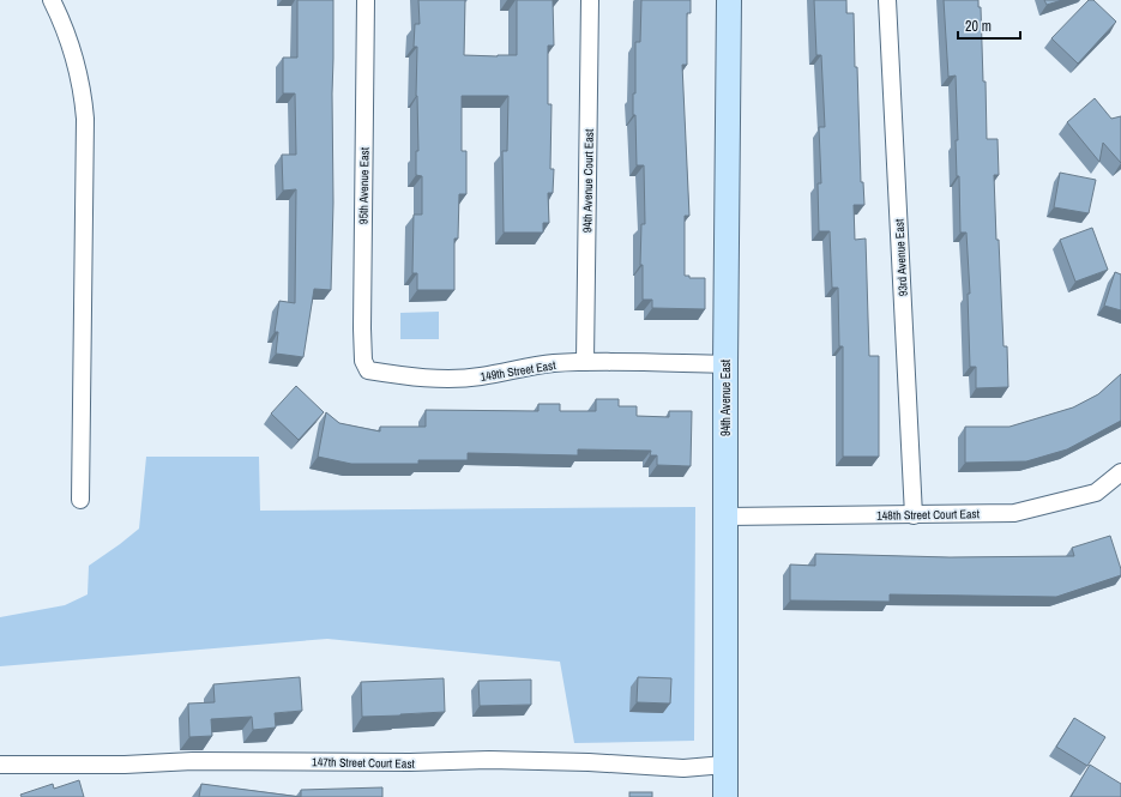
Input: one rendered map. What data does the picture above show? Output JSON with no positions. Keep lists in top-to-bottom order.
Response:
{
  "streets": {
    "main road": ["94th Avenue East"],
    "street": [
      "94th Avenue Court East",
      "95th Avenue East",
      "93rd Avenue East",
      "149th Street East",
      "148th Street Court East",
      "147th Street Court East"
    ]
  },
  "crossings": [
    ["94th Avenue Court East", "149th Street East"],
    ["95th Avenue East", "149th Street East"],
    ["93rd Avenue East", "148th Street Court East"],
    ["149th Street East", "94th Avenue East"],
    ["94th Avenue East", "148th Street Court East"],
    ["94th Avenue East", "147th Street Court East"]
  ],
  "scale_bar": "20 m"
}
